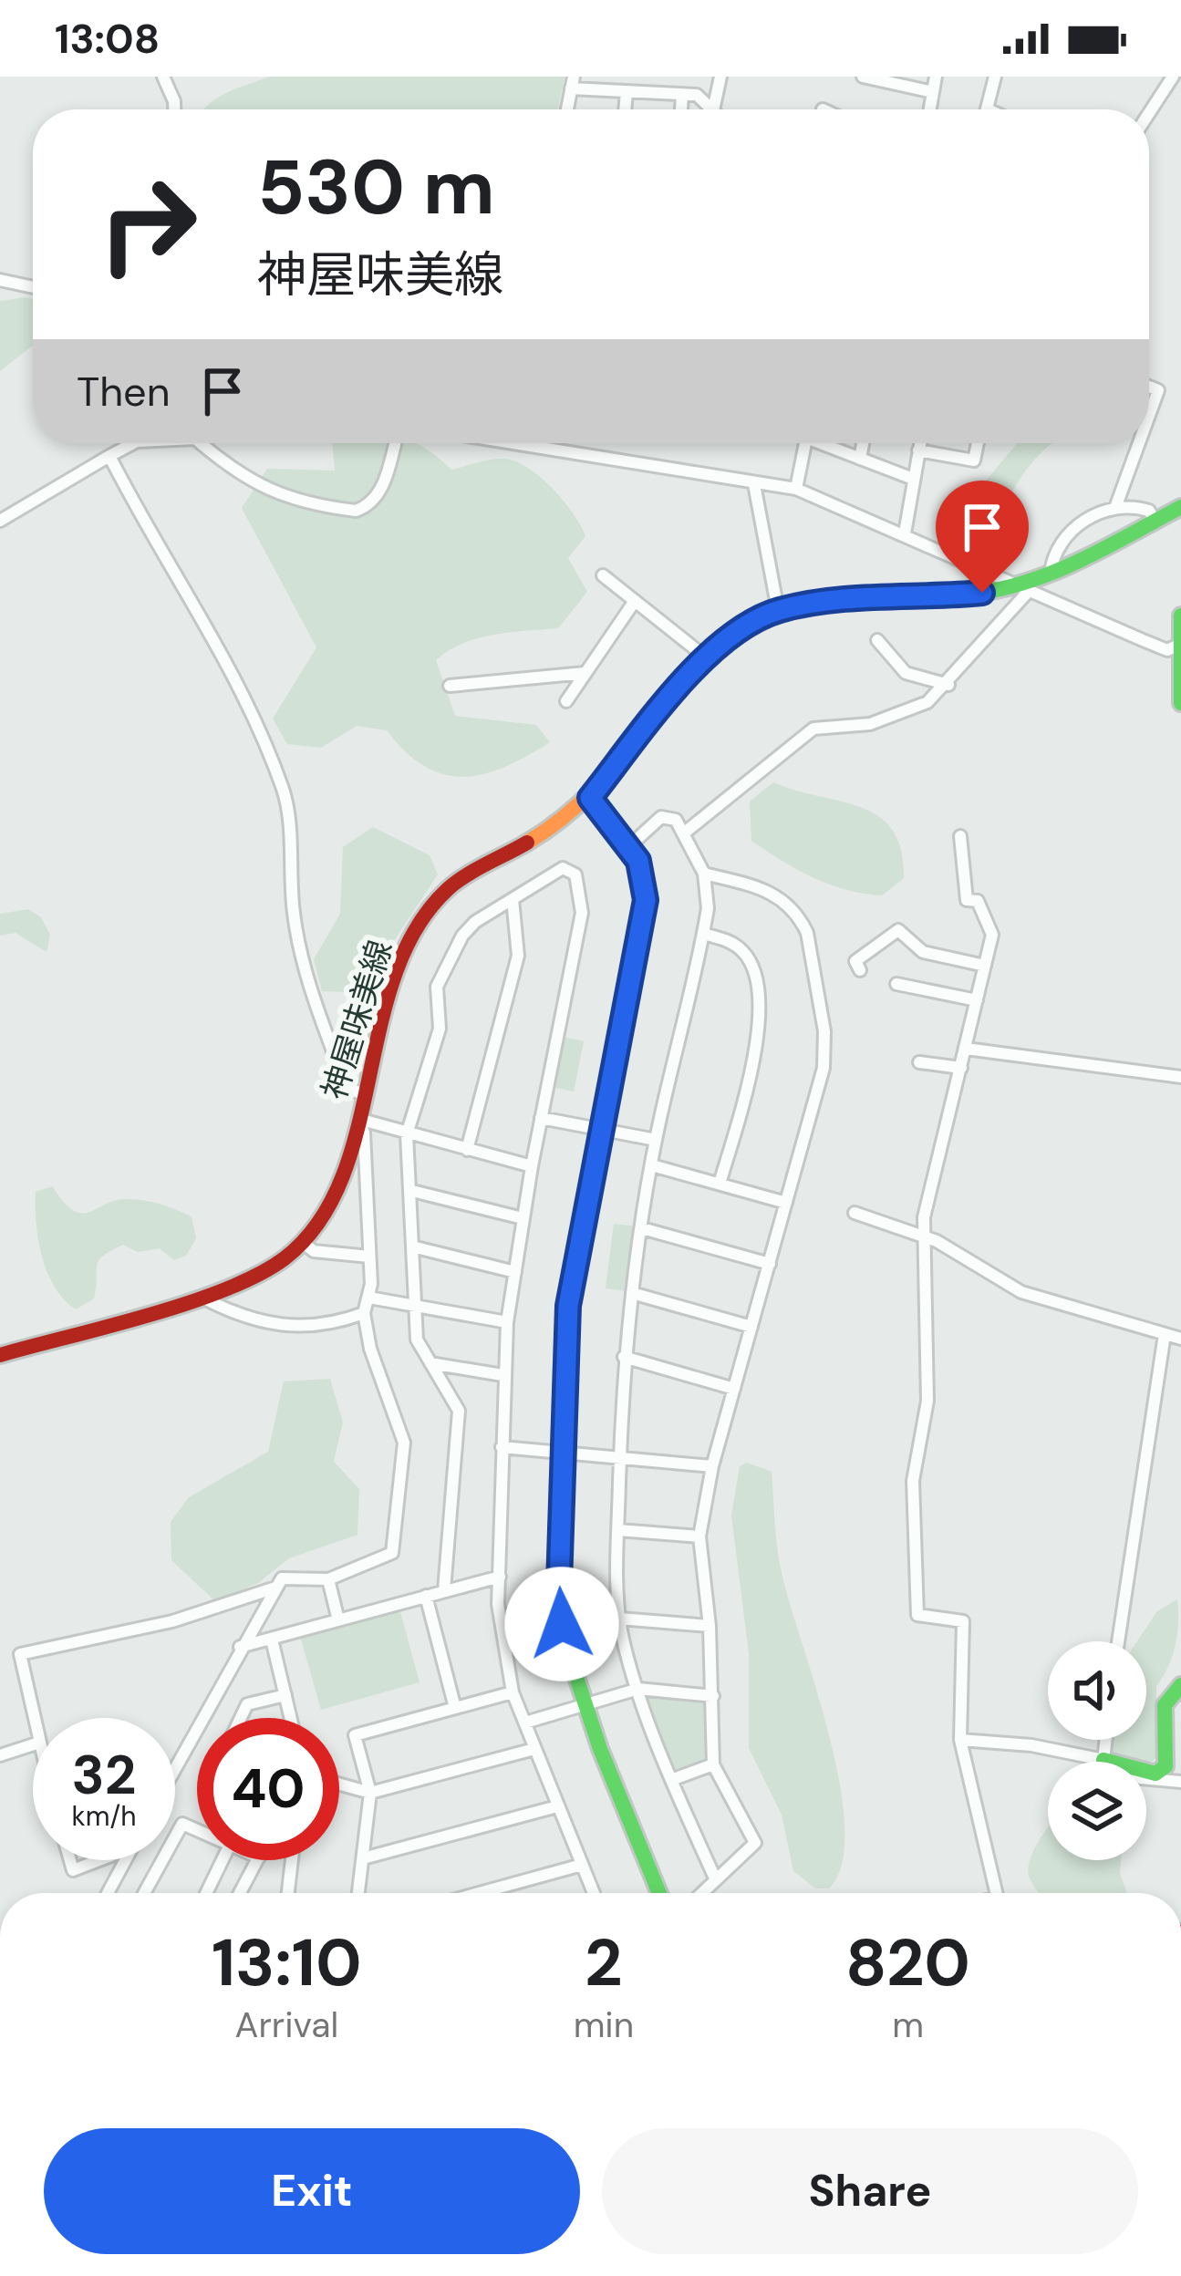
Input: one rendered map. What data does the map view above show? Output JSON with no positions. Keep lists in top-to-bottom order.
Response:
{
  "streets": {
    "main road": ["神屋味美線"]
  },
  "page": {
    "status": "13:08",
    "turn": ["530 m", "神屋味美線"],
    "then": "Then",
    "speed": "32 km/h",
    "limit": "40",
    "eta": [
      "13:10",
      "Arrival",
      "2",
      "min",
      "820",
      "m"
    ],
    "buttons": ["Exit", "Share"]
  }
}
